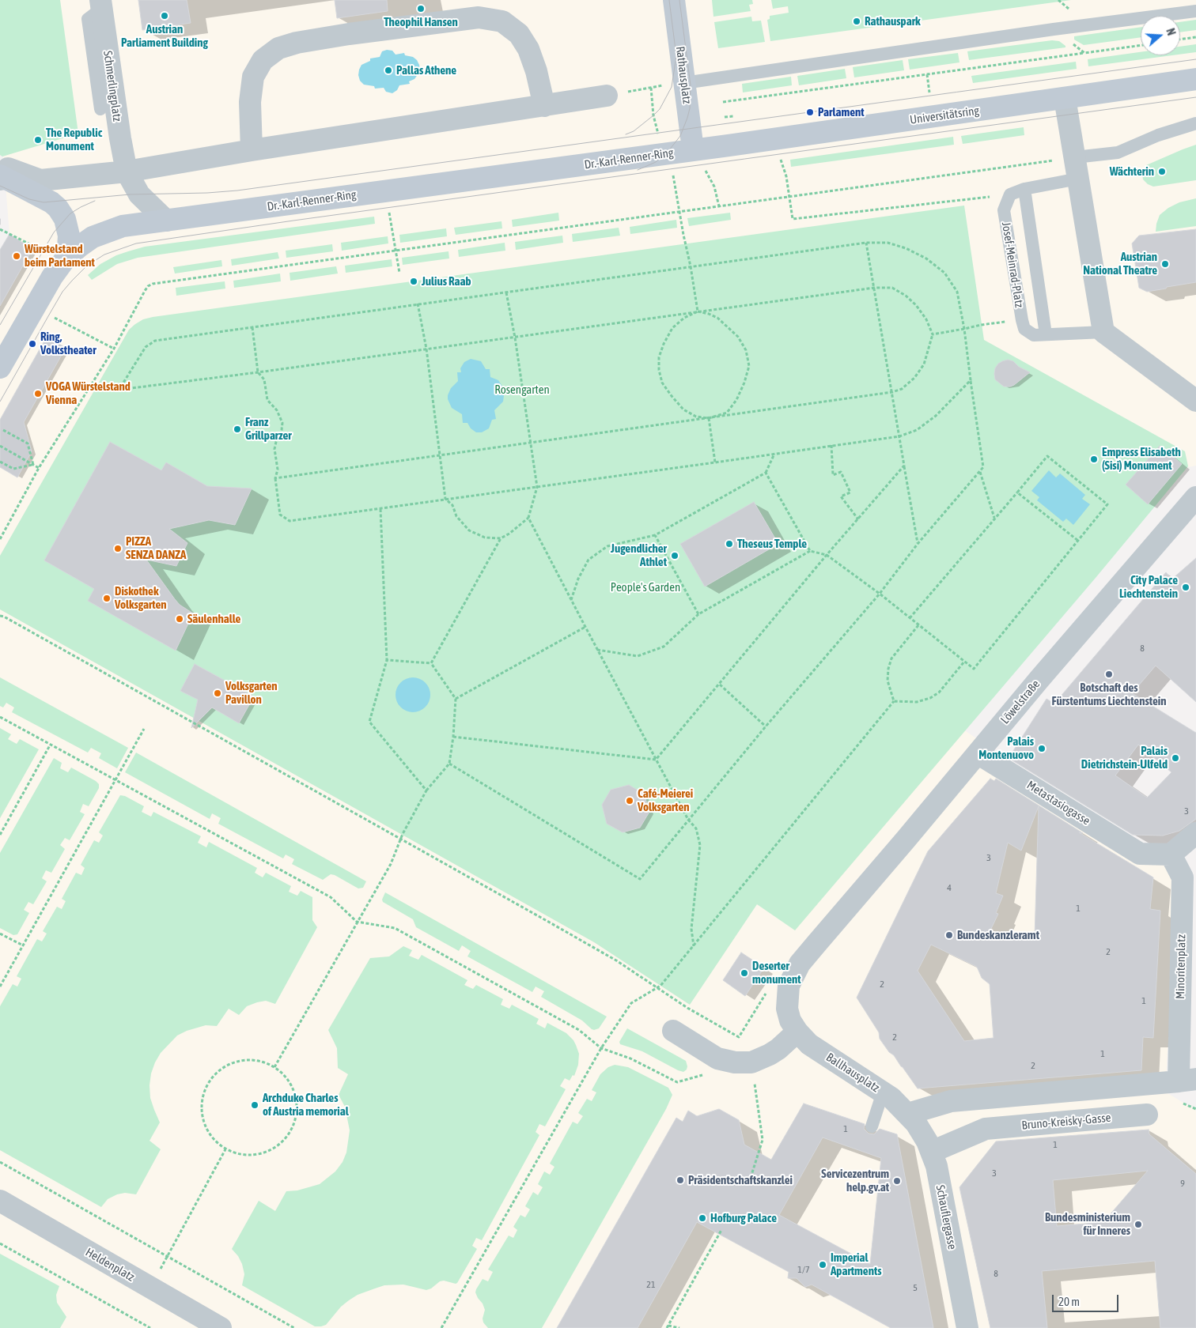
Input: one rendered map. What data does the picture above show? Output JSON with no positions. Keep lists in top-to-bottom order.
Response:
{
  "streets": {
    "main road": ["Rathausplatz", "Universitätsring", "Dr.-Karl-Renner-Ring"],
    "street": [
      "Schmerlingplatz",
      "Löwelstraße",
      "Metastasiogasse",
      "Minoritenplatz",
      "Ballhausplatz",
      "Bruno-Kreisky-Gasse",
      "Schauflergasse",
      "Heldenplatz"
    ],
    "lane": ["Josef-Meinrad-Platz"]
  },
  "crossings": [
    ["Rathausplatz", "Universitätsring"],
    ["Rathausplatz", "Dr.-Karl-Renner-Ring"],
    ["Schmerlingplatz", "Dr.-Karl-Renner-Ring"],
    ["Universitätsring", "Dr.-Karl-Renner-Ring"],
    ["Löwelstraße", "Metastasiogasse"],
    ["Löwelstraße", "Ballhausplatz"],
    ["Metastasiogasse", "Minoritenplatz"],
    ["Ballhausplatz", "Schauflergasse"],
    ["Bruno-Kreisky-Gasse", "Schauflergasse"]
  ],
  "parks": ["Rosengarten", "People's Garden"],
  "places": [
    "Theophil Hansen",
    "Austrian Parliament Building",
    "Rathauspark",
    "Pallas Athene",
    "Parlament",
    "The Republic Monument",
    "Wächterin",
    "Würstelstand beim Parlament",
    "Austrian National Theatre",
    "Julius Raab",
    "Ring, Volkstheater",
    "VOGA Würstelstand Vienna",
    "Franz Grillparzer",
    "Empress Elisabeth (Sisi) Monument",
    "Theseus Temple",
    "PIZZA SENZA DANZA",
    "Jugendlicher Athlet",
    "City Palace Liechtenstein",
    "Diskothek Volksgarten",
    "Säulenhalle",
    "Botschaft des Fürstentums Liechtenstein",
    "Volksgarten Pavillon",
    "Palais Montenuovo",
    "Palais Dietrichstein-Ulfeld",
    "Café-Meierei Volksgarten",
    "Bundeskanzleramt",
    "Deserter monument",
    "Archduke Charles of Austria memorial",
    "Präsidentschaftskanzlei",
    "Servicezentrum help.gv.at",
    "Hofburg Palace",
    "Bundesministerium für Inneres",
    "Imperial Apartments"
  ],
  "house_numbers": [
    "8",
    "3",
    "3",
    "4",
    "1",
    "2",
    "2",
    "1",
    "2",
    "1",
    "2",
    "1",
    "1",
    "3",
    "9",
    "1/7",
    "8",
    "21",
    "5"
  ],
  "scale_bar": "20 m",
  "north": "right"
}
